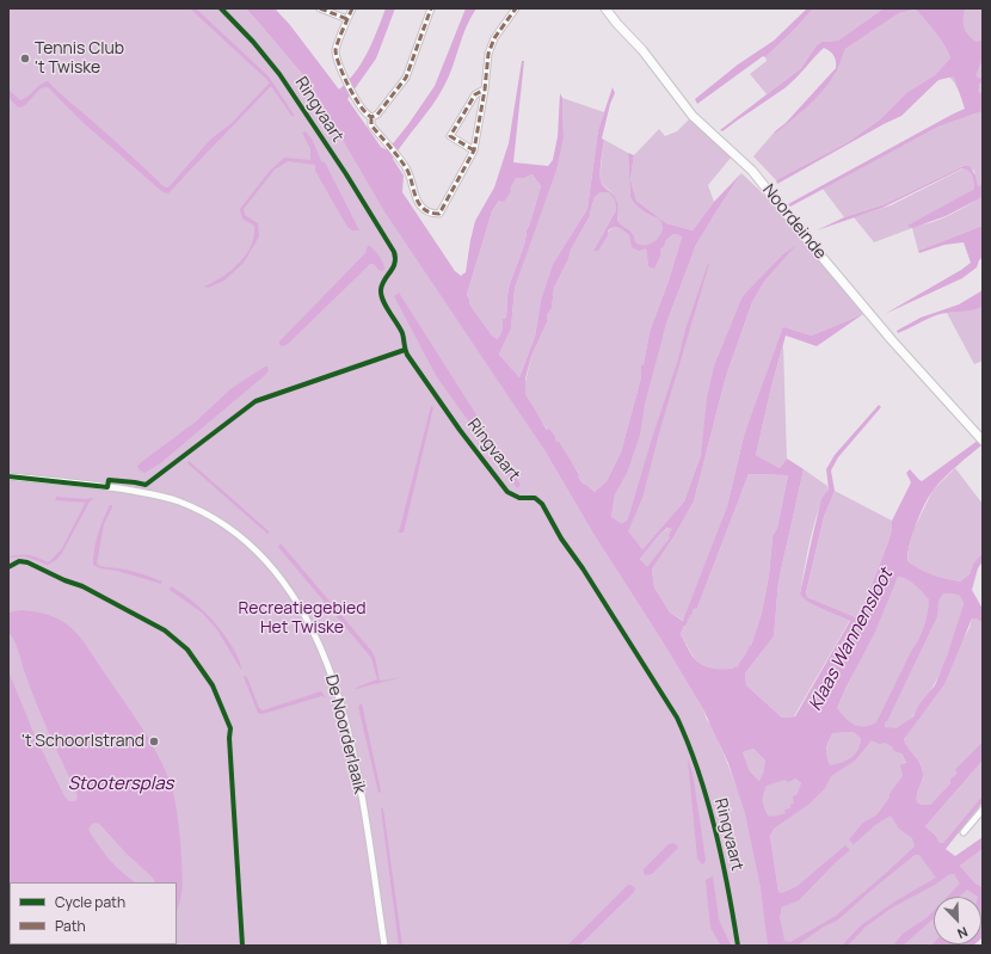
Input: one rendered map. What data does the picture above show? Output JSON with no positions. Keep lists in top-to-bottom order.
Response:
{
  "streets": {
    "street": ["Noordeinde", "De Noorderlaaik"],
    "cycle path": ["Ringvaart"]
  },
  "water": ["Klaas Wannensloot", "Stootersplas"],
  "parks": ["Recreatiegebied Het Twiske"],
  "places": ["Tennis Club 't Twiske", "'t Schoorlstrand"],
  "legend": ["Cycle path", "Path"],
  "north": "bottom right"
}
